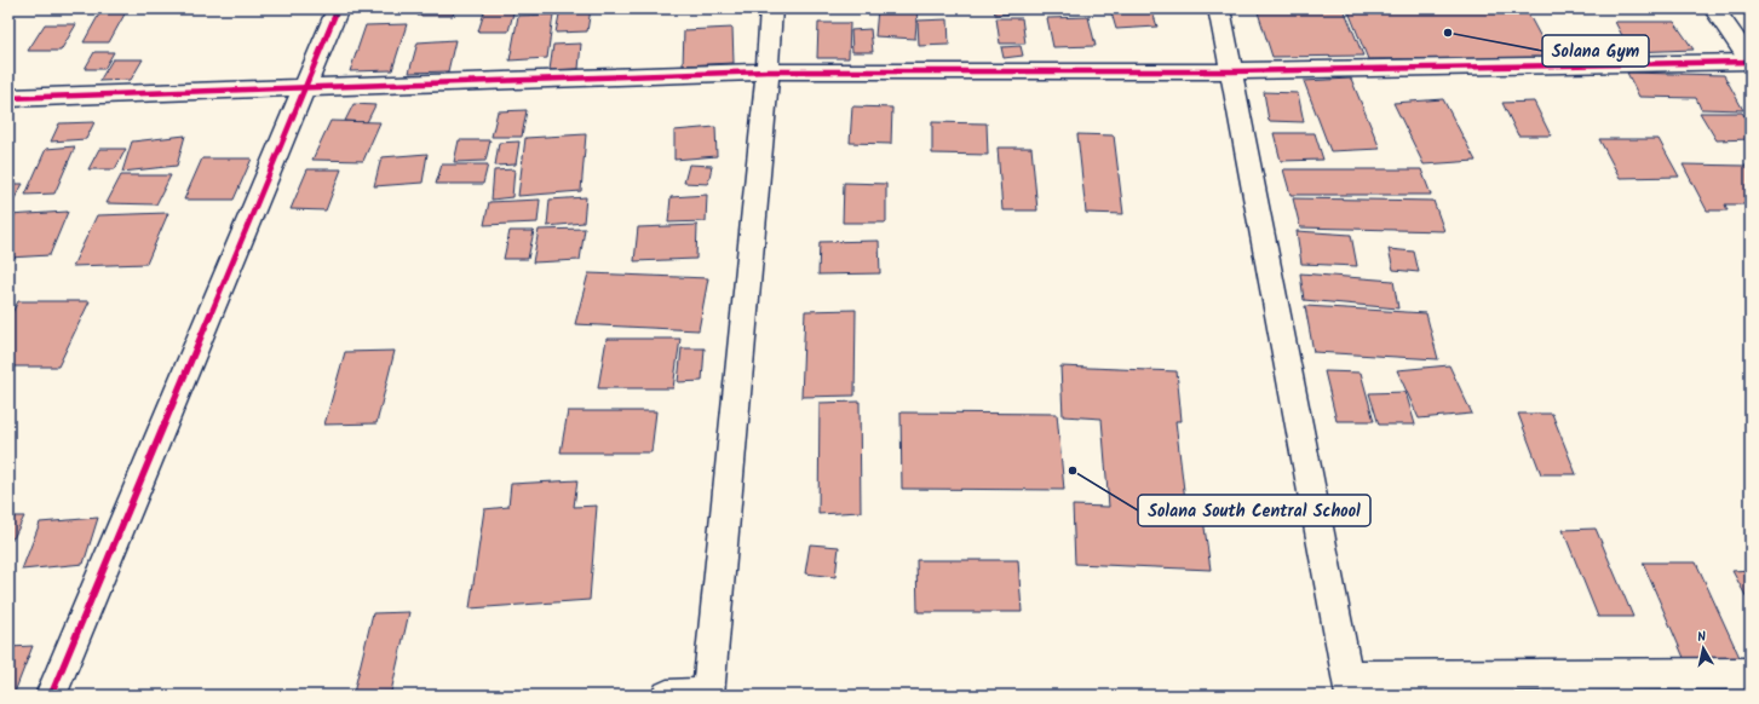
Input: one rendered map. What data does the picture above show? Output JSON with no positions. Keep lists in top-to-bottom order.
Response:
{
  "places": ["Solana Gym", "Solana South Central School"],
  "north": "top"
}
